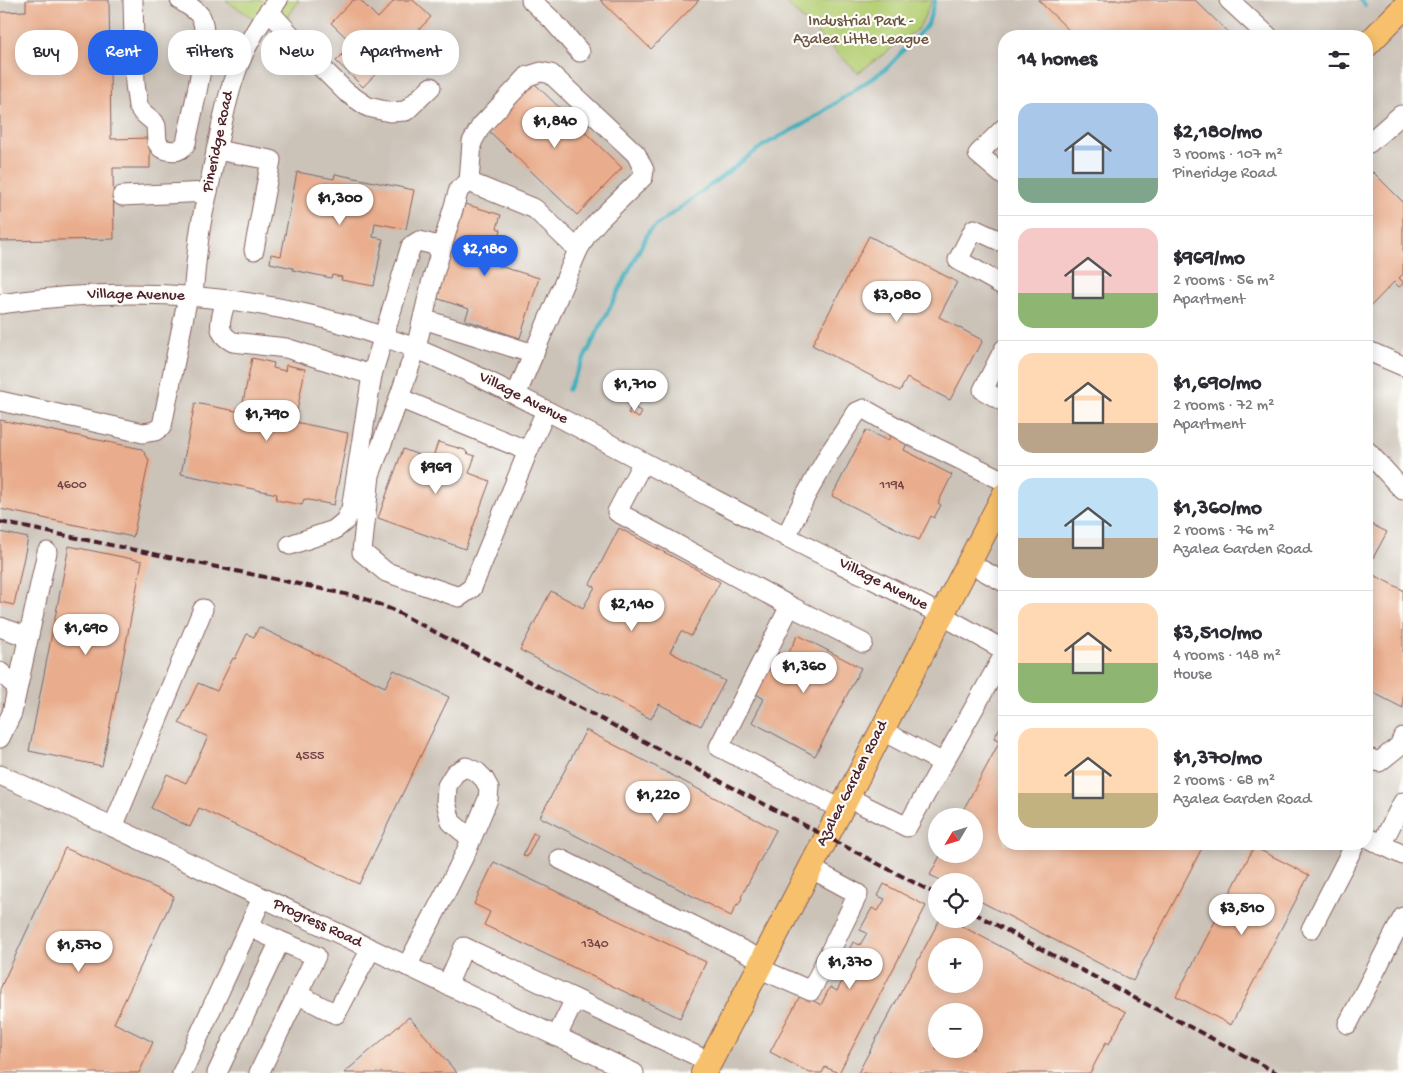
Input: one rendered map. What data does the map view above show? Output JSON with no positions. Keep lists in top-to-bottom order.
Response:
{
  "streets": {
    "main road": ["Azalea Garden Road"],
    "street": ["Pineridge Road", "Village Avenue", "Progress Road"]
  },
  "crossings": [
    ["Pineridge Road", "Village Avenue"],
    ["Village Avenue", "Azalea Garden Road"]
  ],
  "parks": ["Industrial Park - Azalea Little League"],
  "house_numbers": [
    "4600",
    "1194",
    "4555",
    "1340"
  ],
  "north": "bottom left",
  "page": {
    "chip": [
      "Buy",
      "Rent",
      "Filters",
      "New",
      "Apartment"
    ],
    "heading": "14 homes",
    "list": [
      {
        "name": "$2,180/mo",
        "note": "3 rooms · 107 m² · Pineridge Road"
      },
      {
        "name": "$969/mo",
        "note": "2 rooms · 56 m² · Apartment"
      },
      {
        "name": "$1,690/mo",
        "note": "2 rooms · 72 m² · Apartment"
      },
      {
        "name": "$1,360/mo",
        "note": "2 rooms · 76 m² · Azalea Garden Road"
      },
      {
        "name": "$3,510/mo",
        "note": "4 rooms · 148 m² · House"
      },
      {
        "name": "$1,370/mo",
        "note": "2 rooms · 68 m² · Azalea Garden Road"
      }
    ],
    "price": [
      "$1,840",
      "$1,300",
      "$2,180",
      "$3,080",
      "$1,710",
      "$1,790",
      "$969",
      "$2,140",
      "$1,690",
      "$1,360",
      "$1,220",
      "$3,510",
      "$1,570",
      "$1,370"
    ],
    "map_buttons": ["+", "−"]
  }
}
